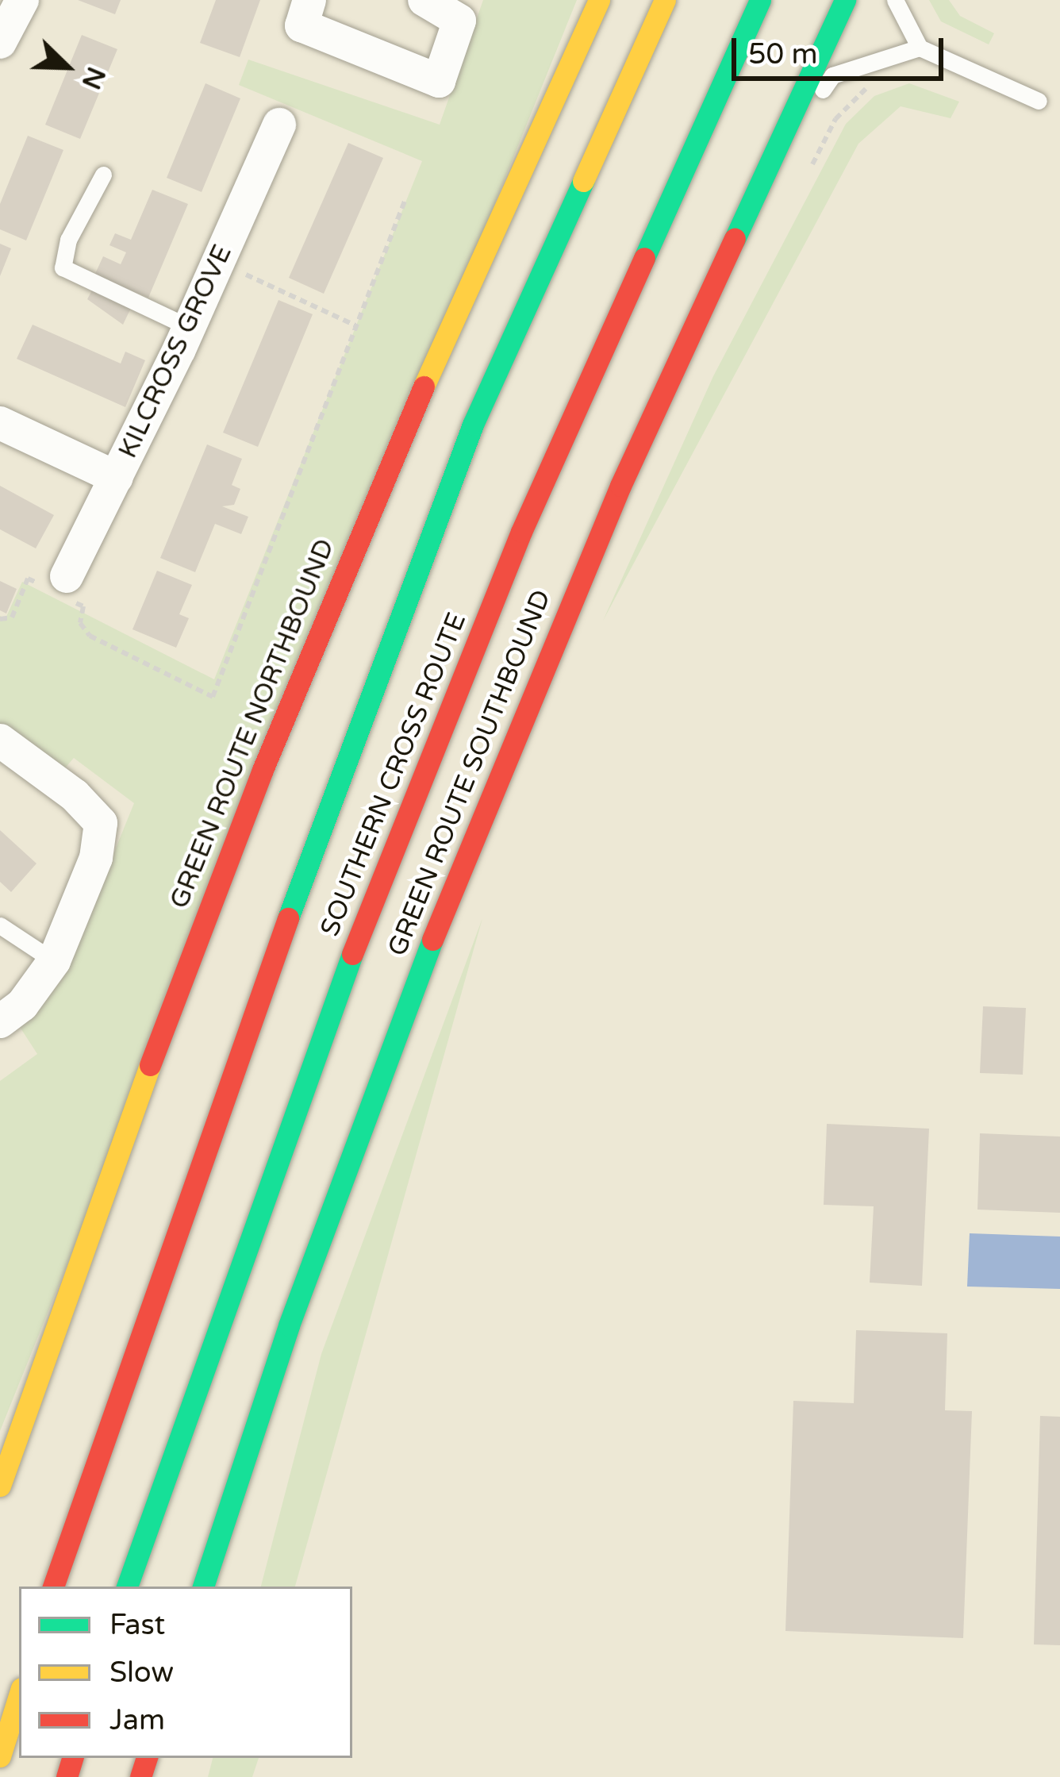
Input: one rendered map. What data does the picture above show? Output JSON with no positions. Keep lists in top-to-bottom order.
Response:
{
  "streets": {
    "main road": ["GREEN ROUTE NORTHBOUND", "GREEN ROUTE SOUTHBOUND", "SOUTHERN CROSS ROUTE"],
    "street": ["KILCROSS GROVE"]
  },
  "legend": ["Fast", "Slow", "Jam"],
  "scale_bar": "50 m",
  "north": "bottom right"
}
